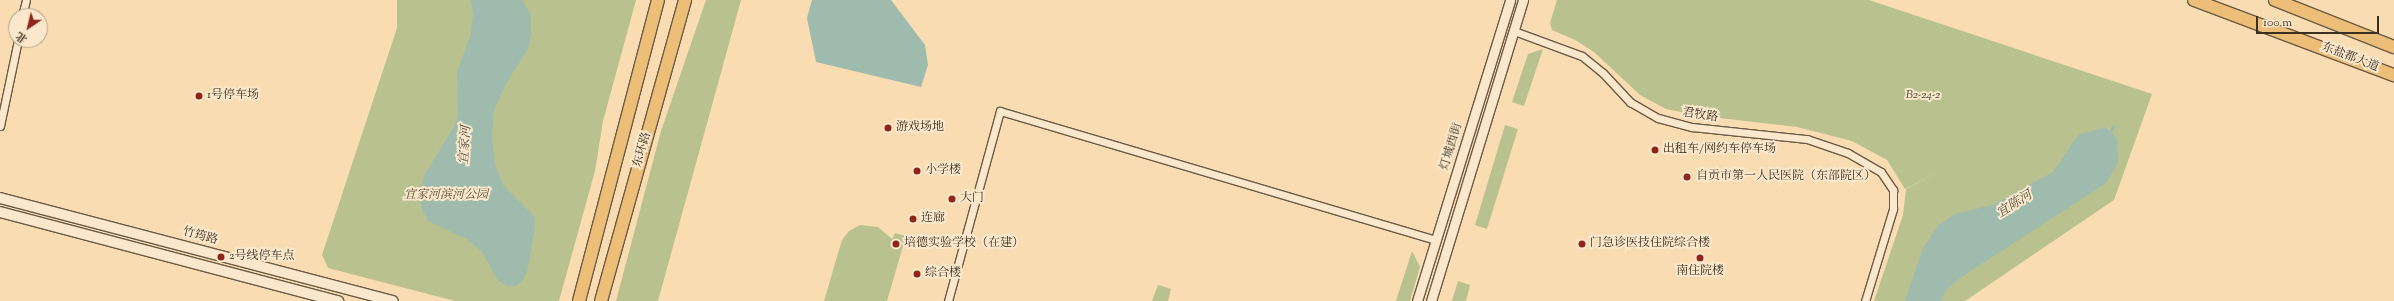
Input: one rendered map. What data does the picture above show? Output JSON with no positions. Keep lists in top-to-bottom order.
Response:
{
  "streets": {
    "highway": ["东盐都大道", "东环路"],
    "main road": ["竹筠路"],
    "street": ["君牧路", "灯城西街"]
  },
  "crossings": [
    ["君牧路", "灯城西街"]
  ],
  "water": ["宜家河", "宜陈河"],
  "parks": ["B2-24-2", "宜家河滨河公园"],
  "places": [
    "1号停车场",
    "游戏场地",
    "出租车/网约车停车场",
    "小学楼",
    "自贡市第一人民医院（东部院区）",
    "大门",
    "连廊",
    "培德实验学校（在建）",
    "门急诊医技住院综合楼",
    "2号线停车点",
    "南住院楼",
    "综合楼"
  ],
  "scale_bar": "100 m",
  "north": "bottom left"
}
